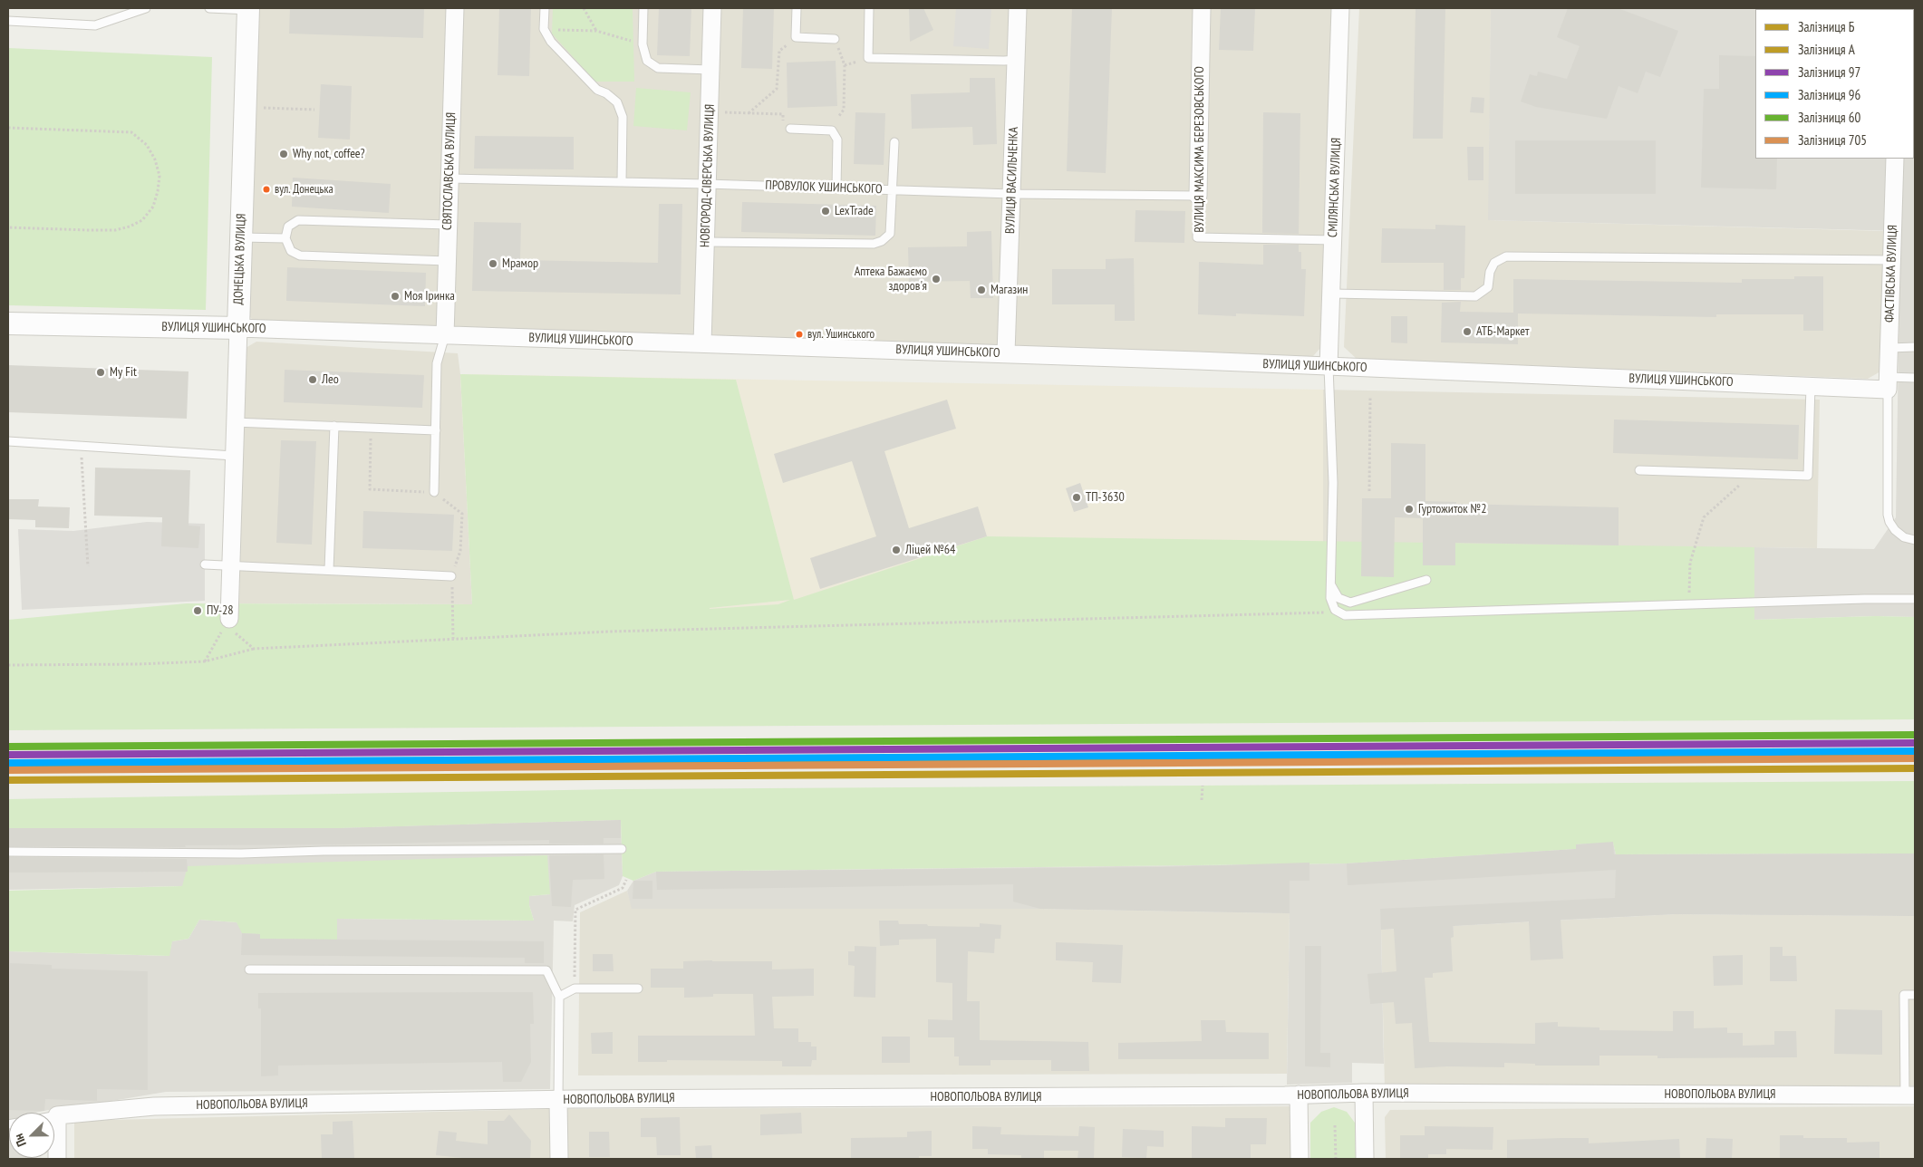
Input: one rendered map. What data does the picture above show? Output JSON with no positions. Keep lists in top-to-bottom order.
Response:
{
  "streets": {
    "street": [
      "ВУЛИЦЯ МАКСИМА БЕРЕЗОВСЬКОГО",
      "СВЯТОСЛАВСЬКА ВУЛИЦЯ",
      "НОВГОРОД-СІВЕРСЬКА ВУЛИЦЯ",
      "ВУЛИЦЯ ВАСИЛЬЧЕНКА",
      "СМІЛЯНСЬКА ВУЛИЦЯ",
      "ДОНЕЦЬКА ВУЛИЦЯ",
      "ФАСТІВСЬКА ВУЛИЦЯ",
      "ВУЛИЦЯ УШИНСЬКОГО",
      "НОВОПОЛЬОВА ВУЛИЦЯ"
    ],
    "lane": ["ПРОВУЛОК УШИНСЬКОГО"]
  },
  "crossings": [
    ["ВУЛИЦЯ МАКСИМА БЕРЕЗОВСЬКОГО", "ПРОВУЛОК УШИНСЬКОГО"],
    ["ВУЛИЦЯ МАКСИМА БЕРЕЗОВСЬКОГО", "СМІЛЯНСЬКА ВУЛИЦЯ"],
    ["СВЯТОСЛАВСЬКА ВУЛИЦЯ", "ПРОВУЛОК УШИНСЬКОГО"],
    ["СВЯТОСЛАВСЬКА ВУЛИЦЯ", "ВУЛИЦЯ УШИНСЬКОГО"],
    ["НОВГОРОД-СІВЕРСЬКА ВУЛИЦЯ", "ПРОВУЛОК УШИНСЬКОГО"],
    ["НОВГОРОД-СІВЕРСЬКА ВУЛИЦЯ", "ВУЛИЦЯ УШИНСЬКОГО"],
    ["ВУЛИЦЯ ВАСИЛЬЧЕНКА", "ПРОВУЛОК УШИНСЬКОГО"],
    ["ВУЛИЦЯ ВАСИЛЬЧЕНКА", "ВУЛИЦЯ УШИНСЬКОГО"],
    ["СМІЛЯНСЬКА ВУЛИЦЯ", "ВУЛИЦЯ УШИНСЬКОГО"],
    ["ДОНЕЦЬКА ВУЛИЦЯ", "ВУЛИЦЯ УШИНСЬКОГО"],
    ["ФАСТІВСЬКА ВУЛИЦЯ", "ВУЛИЦЯ УШИНСЬКОГО"]
  ],
  "places": [
    "Why not, coffee?",
    "вул. Донецька",
    "LexTrade",
    "Мрамор",
    "Аптека Бажаємо здоров'я",
    "Магазин",
    "Моя Іринка",
    "АТБ-Маркет",
    "вул. Ушинського",
    "My Fit",
    "Лео",
    "ТП-3630",
    "Гуртожиток №2",
    "Ліцей №64",
    "ПУ-28"
  ],
  "lines": [
    "rail line 60",
    "rail line 97",
    "rail line 96",
    "rail line Б",
    "rail line 705",
    "rail line A"
  ],
  "legend": [
    "Залізниця Б",
    "Залізниця A",
    "Залізниця 97",
    "Залізниця 96",
    "Залізниця 60",
    "Залізниця 705"
  ],
  "north": "bottom left"
}
